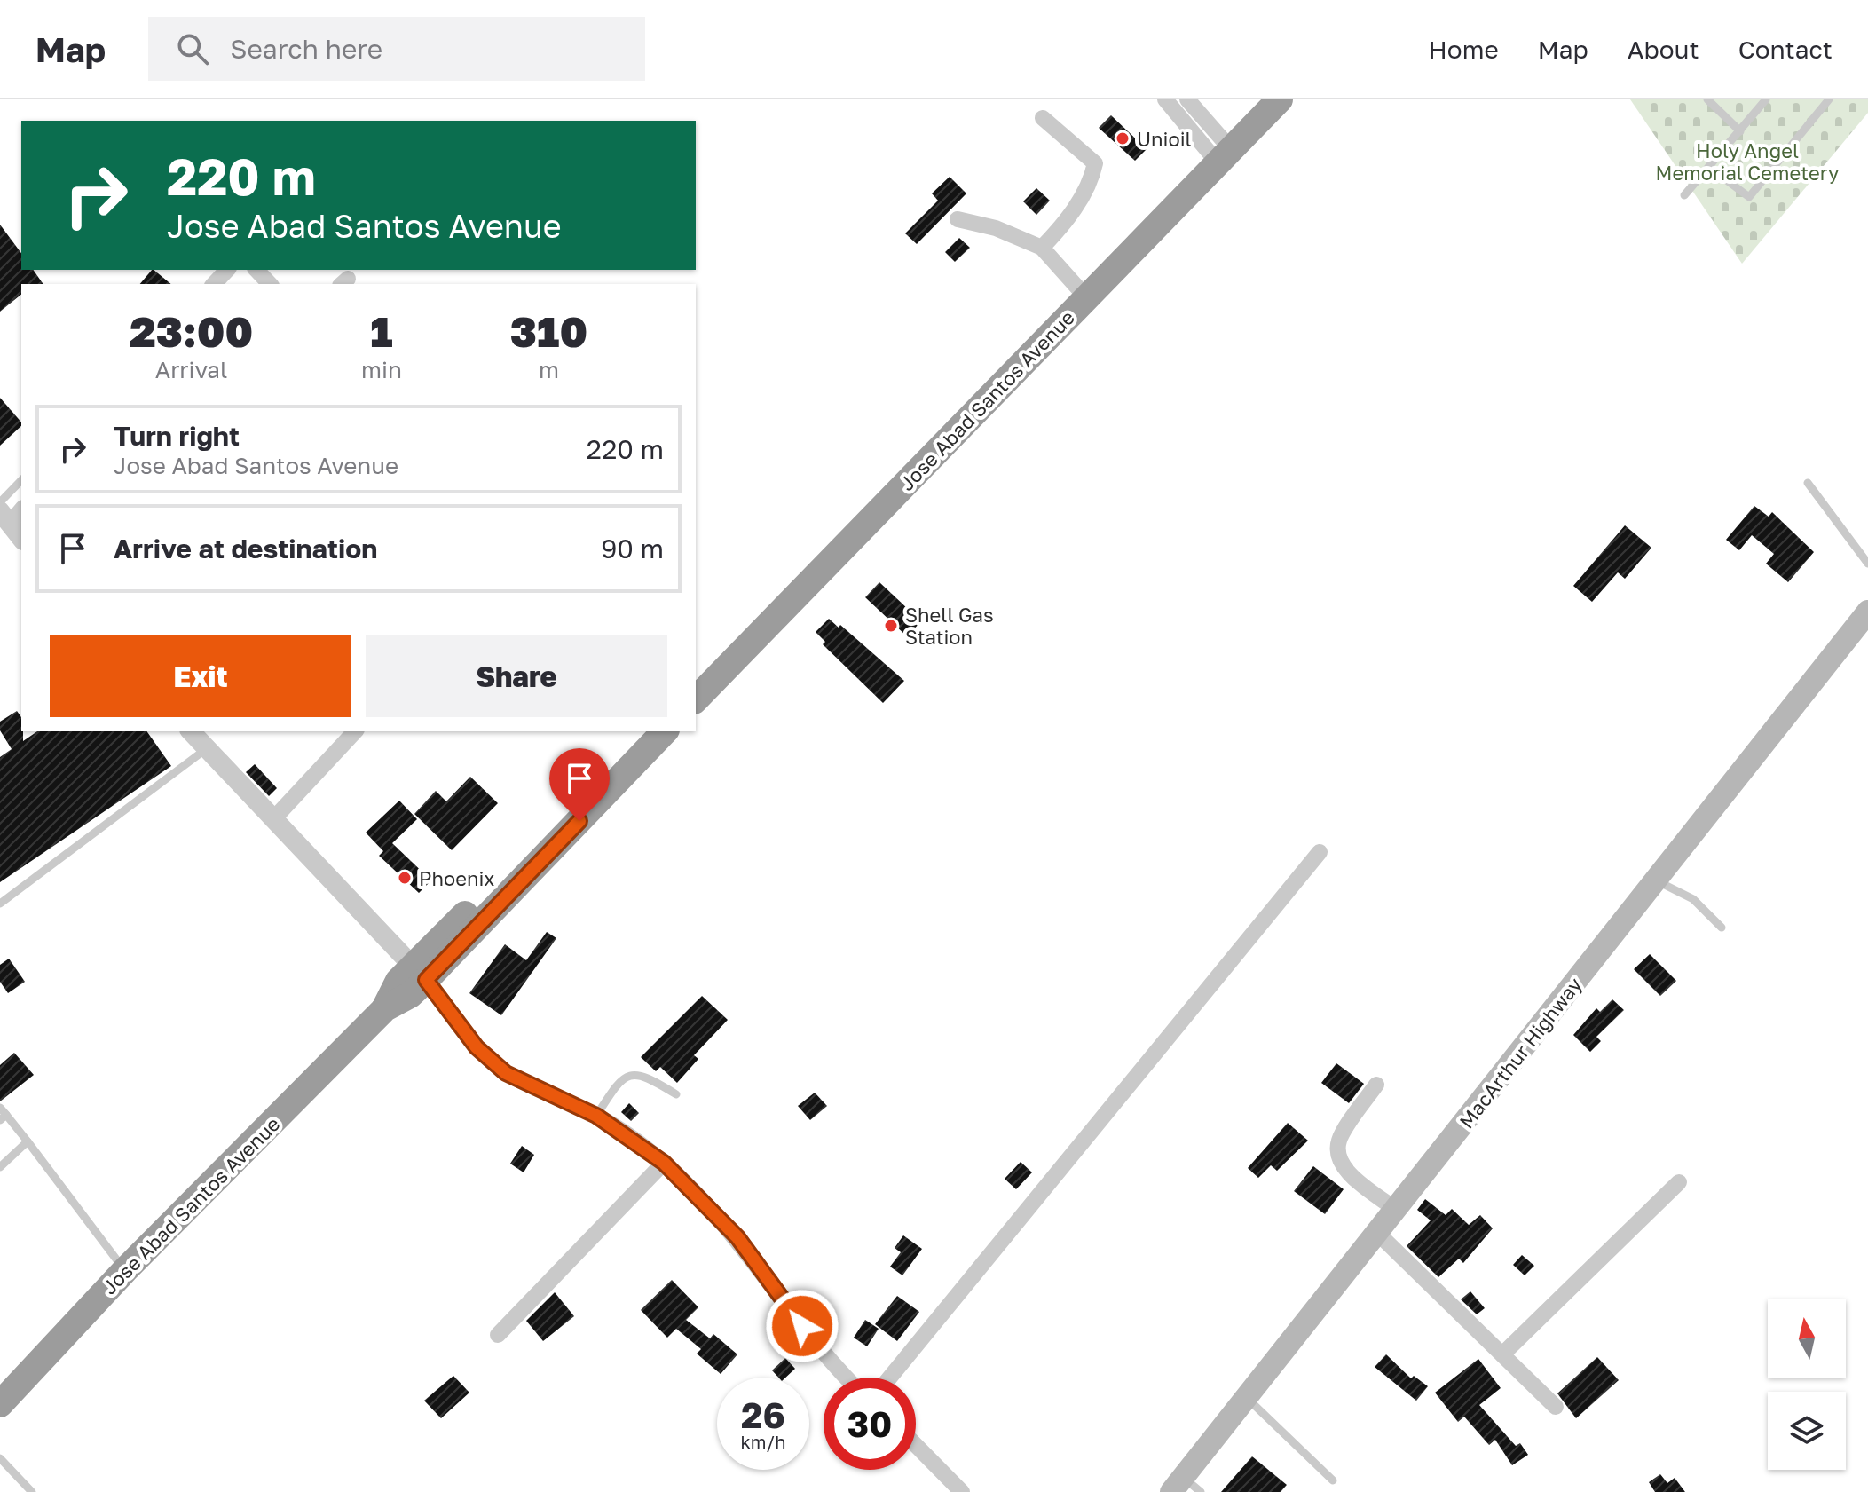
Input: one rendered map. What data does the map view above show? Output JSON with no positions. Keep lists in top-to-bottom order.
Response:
{
  "streets": {
    "highway": ["Jose Abad Santos Avenue"],
    "main road": ["MacArthur Highway"]
  },
  "parks": ["Holy Angel Memorial Cemetery"],
  "places": ["Unioil", "Shell Gas Station", "Phoenix"],
  "north": "top",
  "page": {
    "header": "Map",
    "search": "Search here",
    "nav": [
      "Home",
      "Map",
      "About",
      "Contact"
    ],
    "turn": ["220 m", "Jose Abad Santos Avenue"],
    "eta": [
      "23:00",
      "Arrival",
      "1",
      "min",
      "310",
      "m"
    ],
    "list": [
      {
        "name": "Turn right",
        "note": "Jose Abad Santos Avenue",
        "value": "220 m"
      },
      {
        "name": "Arrive at destination",
        "value": "90 m"
      }
    ],
    "buttons": ["Exit", "Share"],
    "speed": "26 km/h",
    "limit": "30"
  }
}
